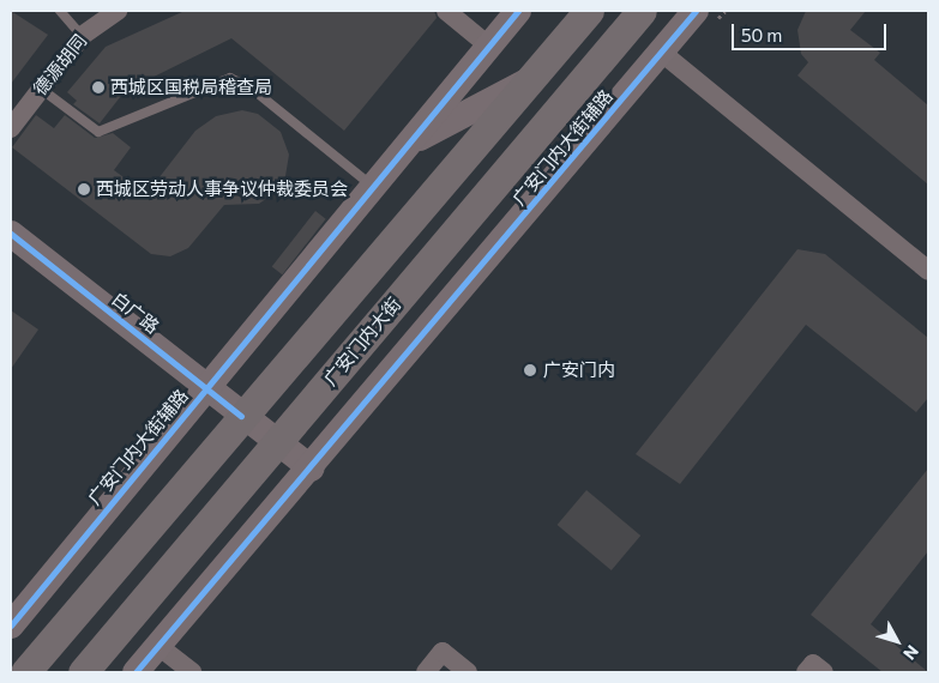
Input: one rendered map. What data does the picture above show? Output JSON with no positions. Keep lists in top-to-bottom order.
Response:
{
  "streets": {
    "main road": ["广安门内大街"],
    "street": ["德源胡同", "广安门内大街辅路", "白广路"]
  },
  "crossings": [
    ["广安门内大街辅路", "白广路"],
    ["白广路", "广安门内大街"]
  ],
  "places": ["西城区国税局稽查局", "西城区劳动人事争议仲裁委员会", "广安门内"],
  "scale_bar": "50 m",
  "north": "bottom right"
}
